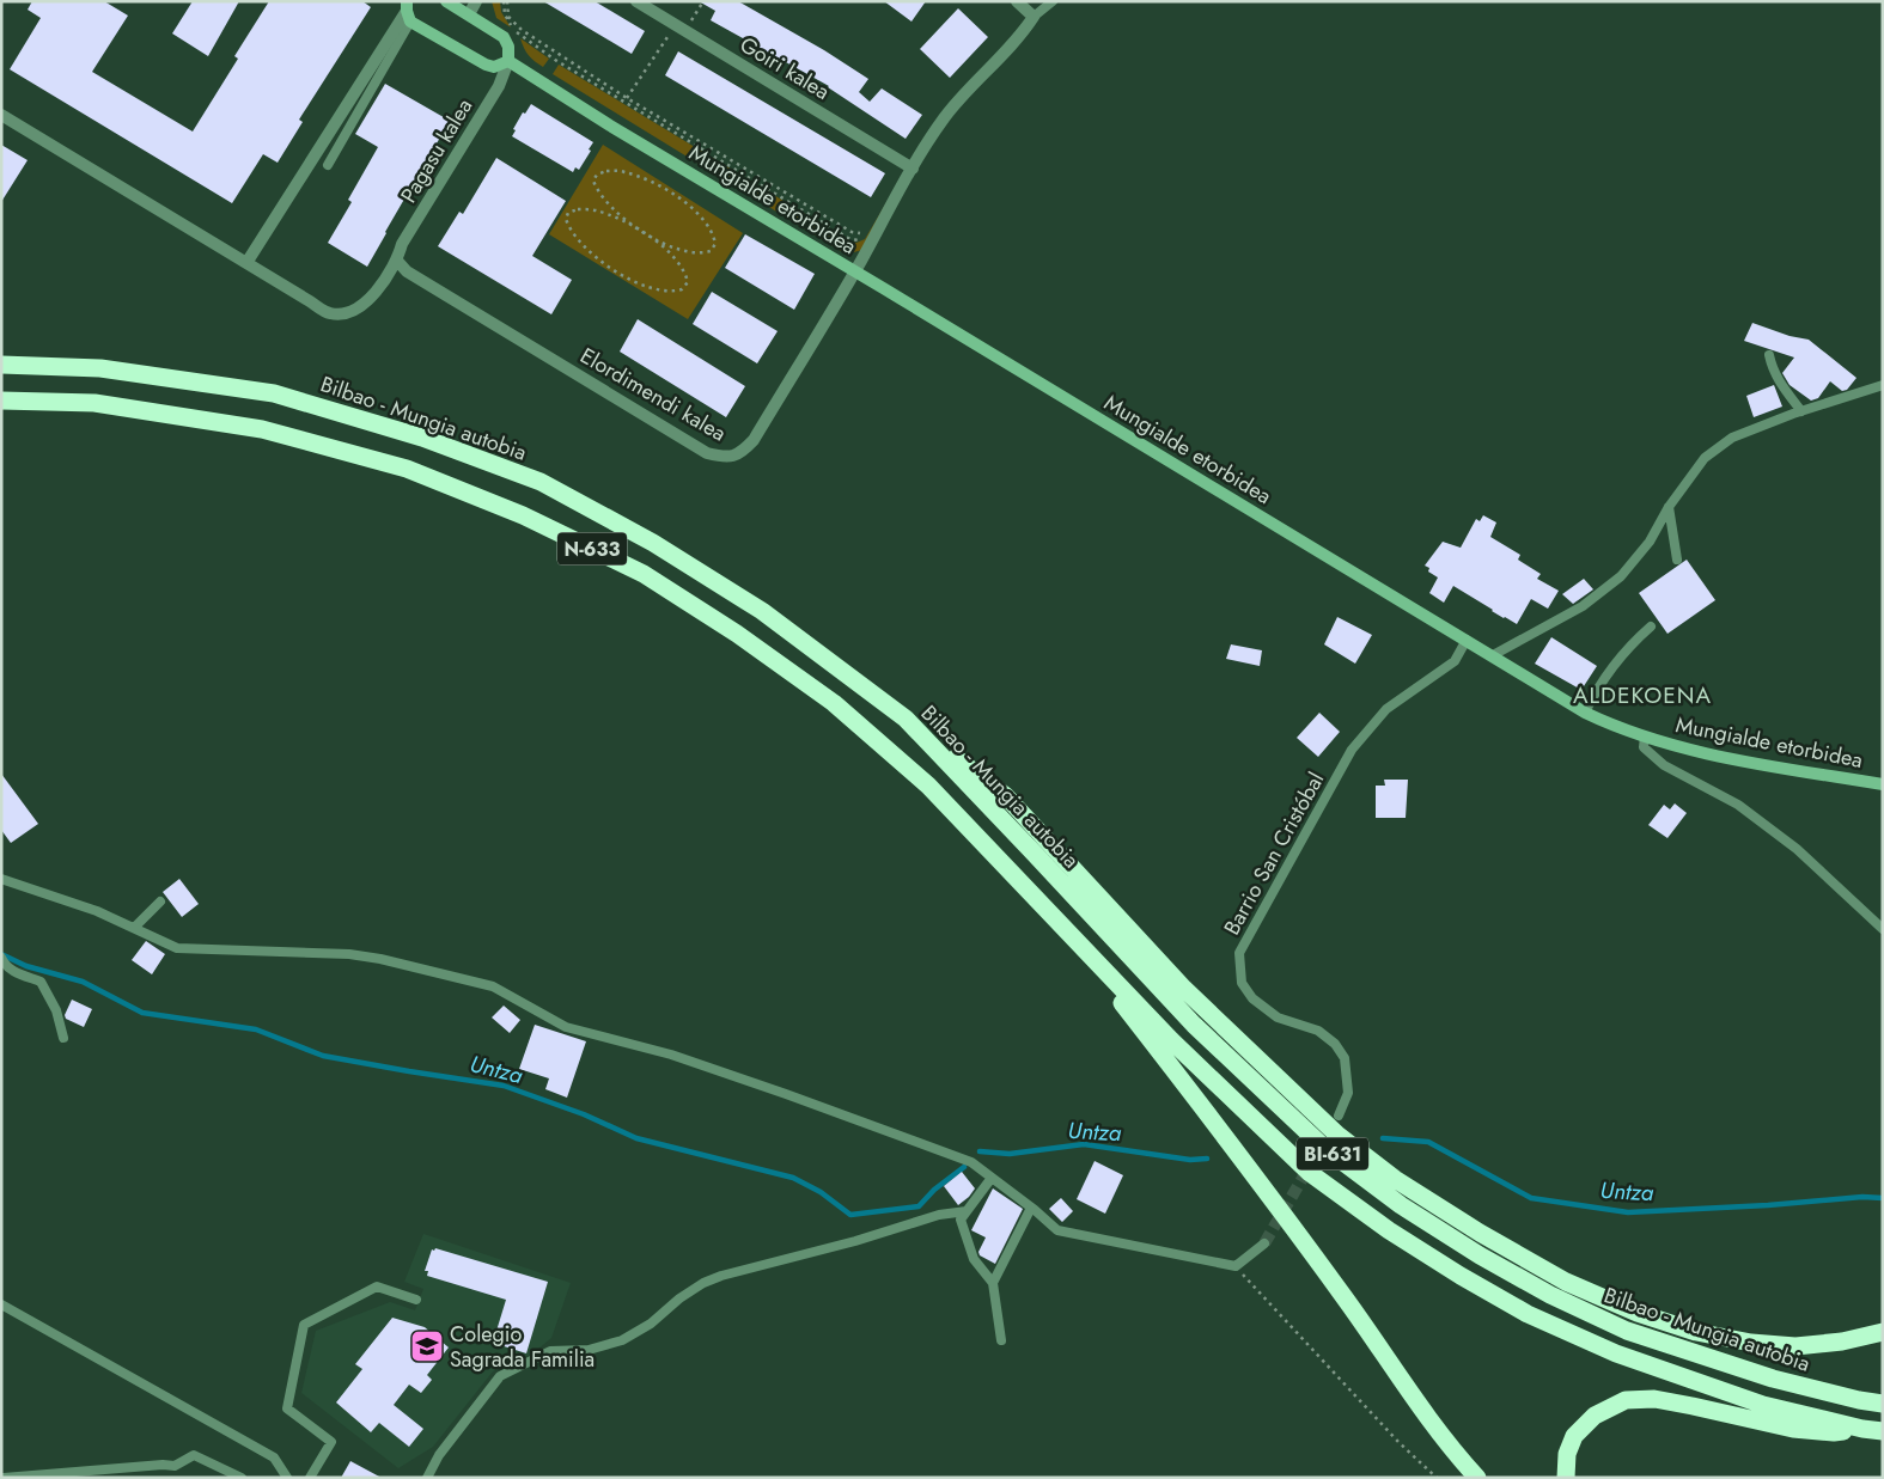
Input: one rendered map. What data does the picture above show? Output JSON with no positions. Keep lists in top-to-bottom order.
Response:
{
  "streets": {
    "highway": ["Bilbao - Mungia autobia", "N-633", "BI-631"],
    "street": [
      "Goiri kalea",
      "Pagasu kalea",
      "Mungialde etorbidea",
      "Elordimendi kalea"
    ],
    "lane": ["Barrio San Cristóbal"]
  },
  "crossings": [
    ["Goiri kalea", "Elordimendi kalea"],
    ["Pagasu kalea", "Mungialde etorbidea"],
    ["Pagasu kalea", "Elordimendi kalea"],
    ["Mungialde etorbidea", "Elordimendi kalea"],
    ["Mungialde etorbidea", "Barrio San Cristóbal"],
    ["Bilbao - Mungia autobia", "N-633"],
    ["N-633", "BI-631"]
  ],
  "districts": ["ALDEKOENA"],
  "water": ["Untza"],
  "places": {
    "school or university": ["Colegio Sagrada Familia"]
  }
}
